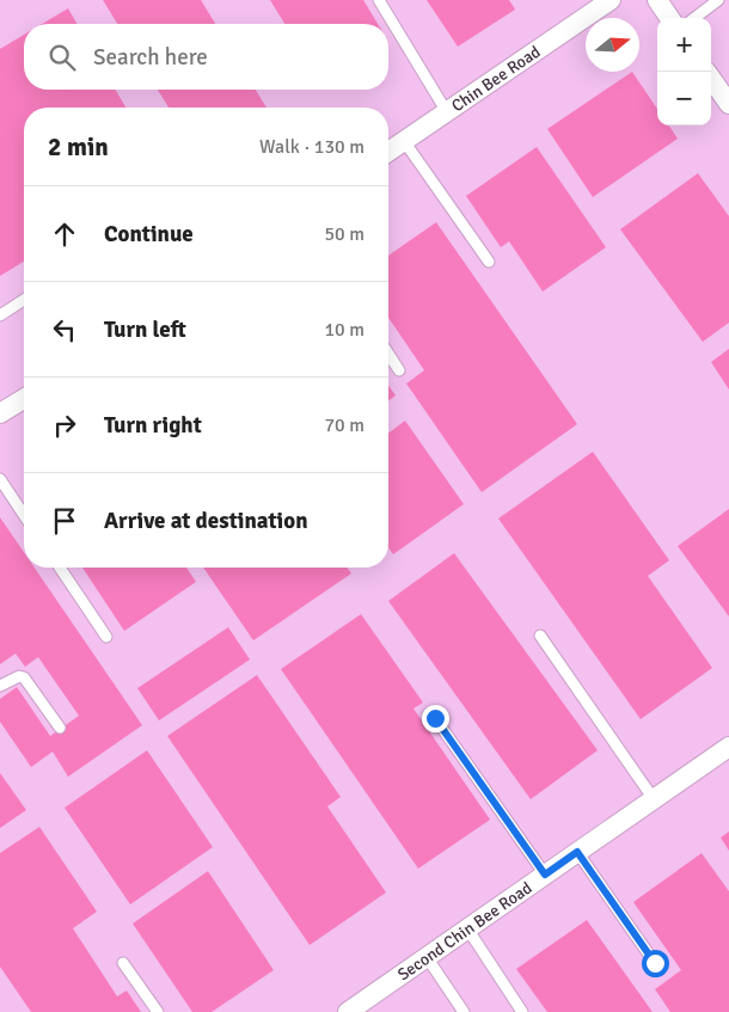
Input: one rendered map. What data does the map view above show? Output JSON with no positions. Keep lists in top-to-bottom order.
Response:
{
  "streets": {
    "street": ["Chin Bee Road", "Second Chin Bee Road"]
  },
  "north": "right",
  "page": {
    "map_buttons": ["+", "−"],
    "search": "Search here",
    "heading": ["2 min", "Walk · 130 m"],
    "list": [
      ["Continue", "50 m"],
      ["Turn left", "10 m"],
      ["Turn right", "70 m"],
      "Arrive at destination"
    ]
  }
}
